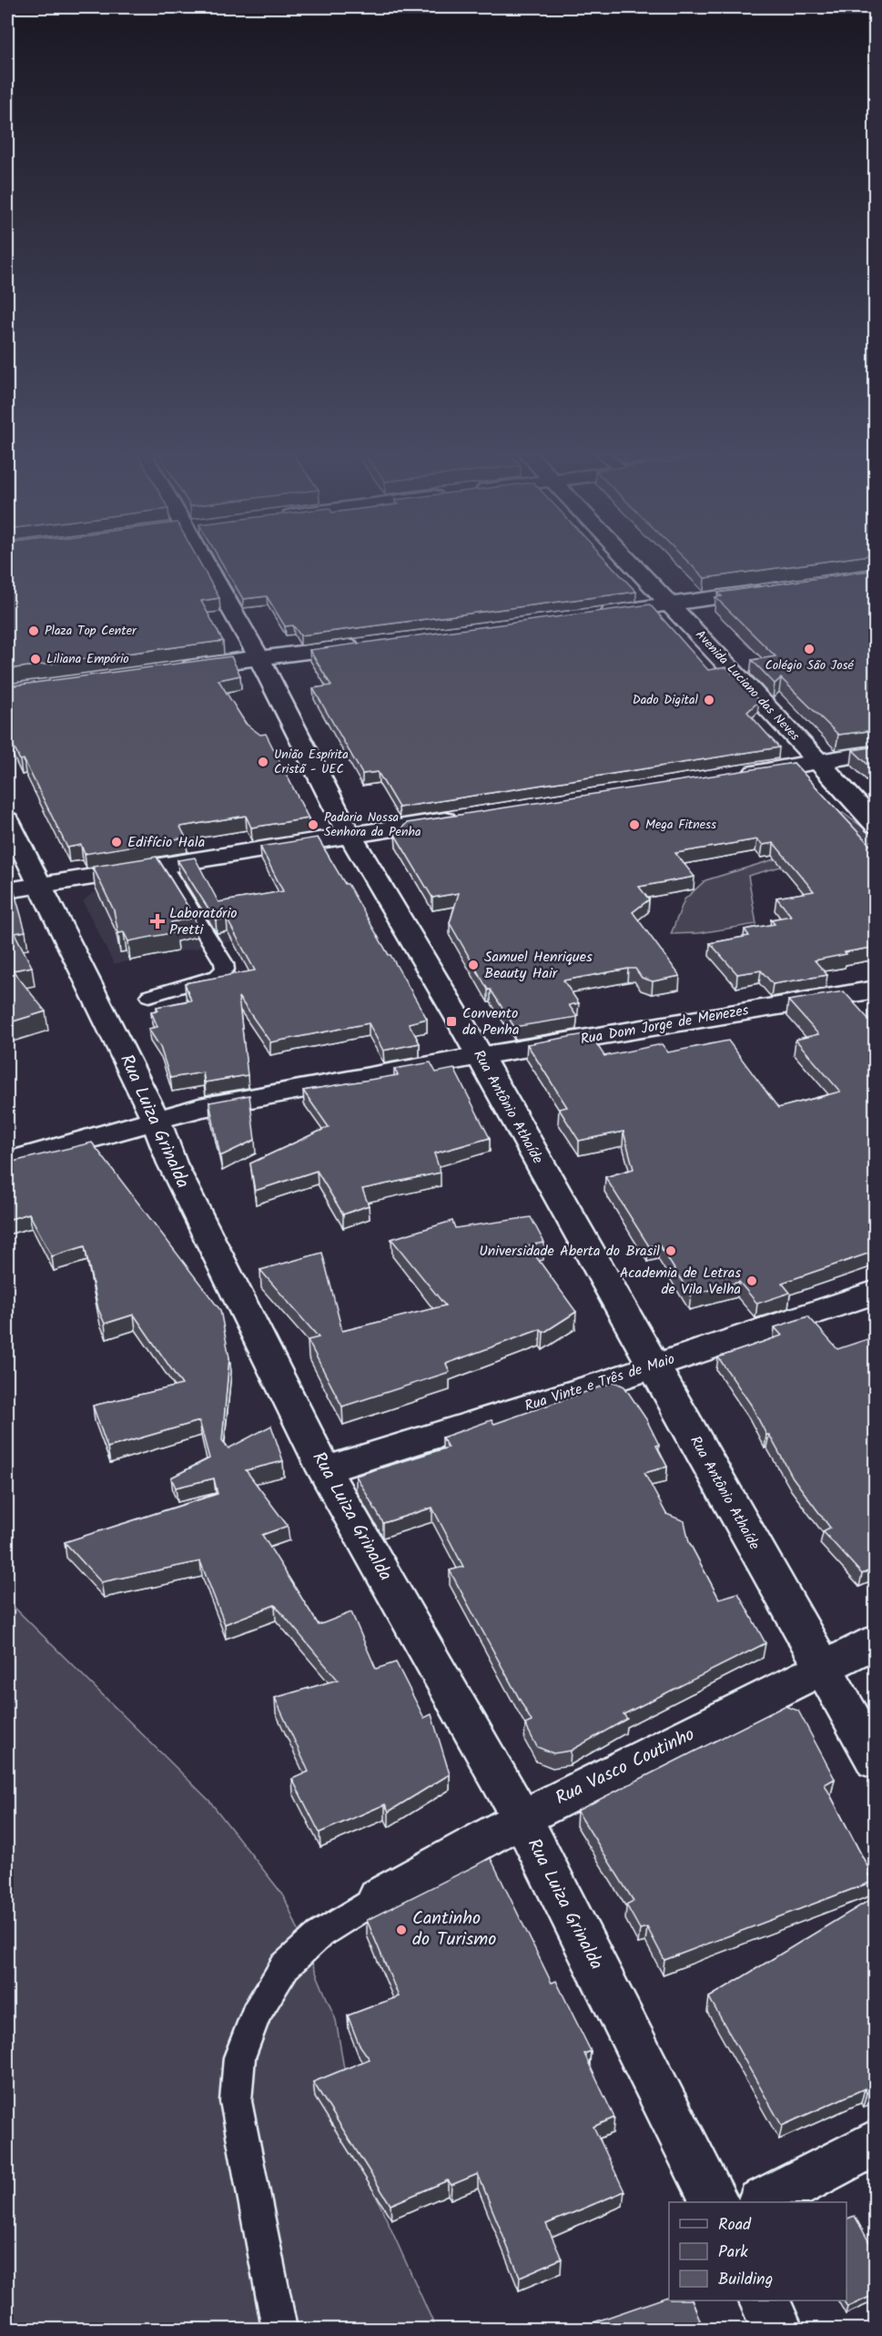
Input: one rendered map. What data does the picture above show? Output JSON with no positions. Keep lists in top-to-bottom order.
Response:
{
  "streets": {
    "main road": [
      "Avenida Luciano das Neves",
      "Rua Dom Jorge de Menezes",
      "Rua Antônio Athaíde",
      "Rua Luiza Grinalda",
      "Rua Vinte e Três de Maio",
      "Rua Vasco Coutinho"
    ]
  },
  "crossings": [
    ["Rua Dom Jorge de Menezes", "Rua Antônio Athaíde"],
    ["Rua Dom Jorge de Menezes", "Rua Luiza Grinalda"],
    ["Rua Antônio Athaíde", "Rua Vinte e Três de Maio"],
    ["Rua Antônio Athaíde", "Rua Vasco Coutinho"],
    ["Rua Luiza Grinalda", "Rua Vinte e Três de Maio"],
    ["Rua Luiza Grinalda", "Rua Vasco Coutinho"]
  ],
  "places": {
    "other": [
      "Plaza Top Center",
      "Colégio São José",
      "Liliana Empório",
      "Dado Digital",
      "União Espírita Cristã - UEC",
      "Padaria Nossa Senhora da Penha",
      "Mega Fitness",
      "Edifício Hala",
      "Samuel Henriques Beauty Hair",
      "Universidade Aberta do Brasil",
      "Academia de Letras de Vila Velha",
      "Cantinho do Turismo"
    ],
    "health": ["Laboratório Pretti"],
    "transit": ["Convento da Penha"]
  },
  "legend": ["Road", "Park", "Building"]
}
